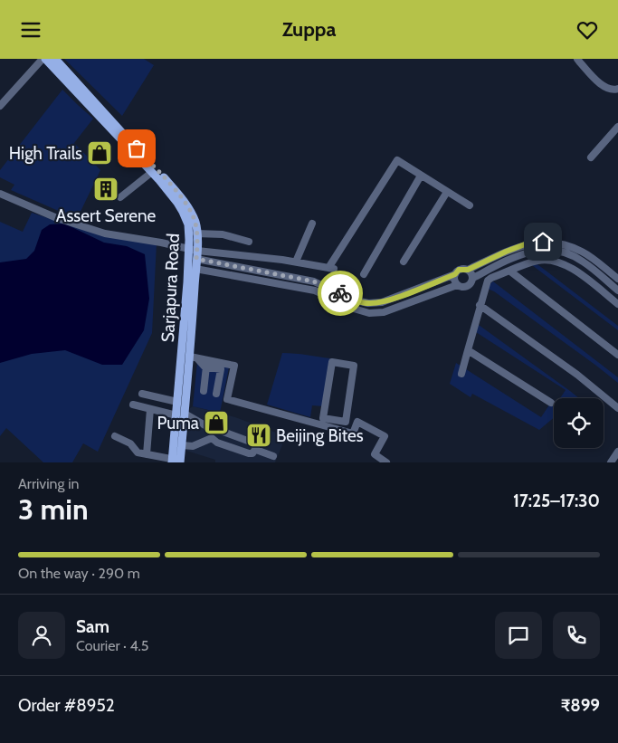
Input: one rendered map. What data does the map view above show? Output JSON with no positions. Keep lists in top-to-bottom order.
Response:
{
  "streets": {
    "main road": ["Sarjapura Road"]
  },
  "places": {
    "shop": ["High Trails", "Puma"],
    "building": ["Assert Serene"],
    "restaurant": ["Beijing Bites"]
  },
  "page": {
    "header": "Zuppa",
    "heading": ["3 min", "Arriving in", "17:25–17:30"],
    "panel": [
      "Sam",
      "Courier · 4.5",
      "Order #8952",
      "₹899"
    ],
    "bar": "On the way · 290 m"
  }
}
